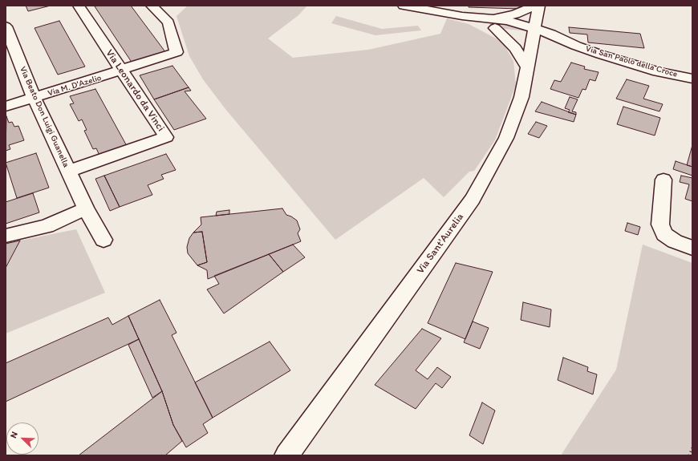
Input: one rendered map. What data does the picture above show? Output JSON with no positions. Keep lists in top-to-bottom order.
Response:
{
  "streets": {
    "street": [
      "Via San Paolo della Croce",
      "Via M. D'Azelio",
      "Via Leonardo da Vinci",
      "Via Beato Don Luigi Guanella",
      "Via Sant'Aurelia"
    ]
  },
  "crossings": [
    ["Via San Paolo della Croce", "Via Sant'Aurelia"],
    ["Via M. D'Azelio", "Via Leonardo da Vinci"],
    ["Via M. D'Azelio", "Via Beato Don Luigi Guanella"],
    ["Via Leonardo da Vinci", "Via Beato Don Luigi Guanella"]
  ],
  "north": "top left"
}
